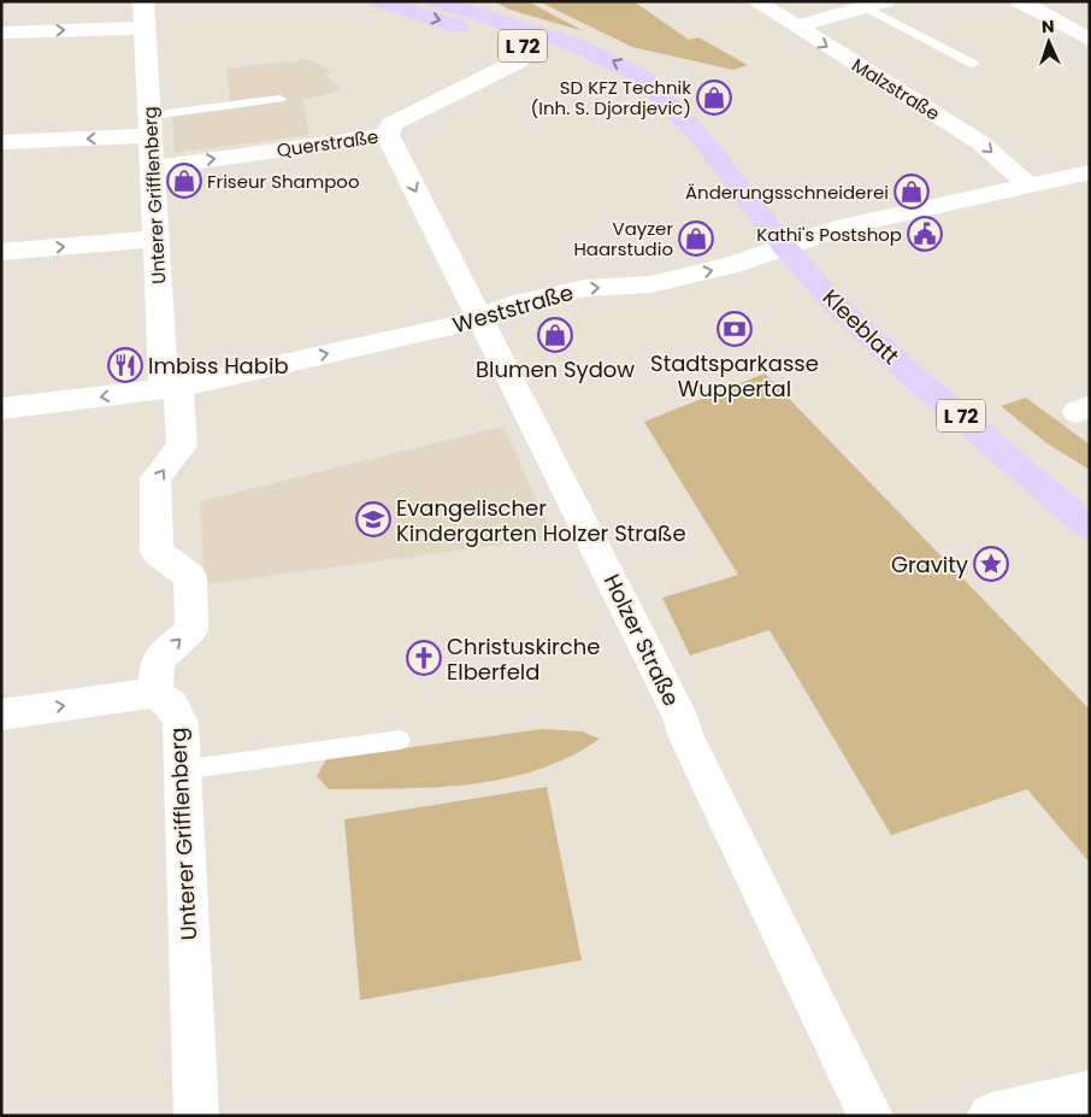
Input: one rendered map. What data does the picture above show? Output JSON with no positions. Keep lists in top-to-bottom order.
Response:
{
  "streets": {
    "main road": ["L 72", "Kleeblatt"],
    "street": [
      "Malzstraße",
      "Querstraße",
      "Unterer Grifflenberg",
      "Weststraße",
      "Holzer Straße"
    ]
  },
  "crossings": [
    ["Malzstraße", "Weststraße"],
    ["Querstraße", "Unterer Grifflenberg"],
    ["Querstraße", "Holzer Straße"],
    ["Unterer Grifflenberg", "Weststraße"],
    ["Weststraße", "Kleeblatt"],
    ["Weststraße", "Holzer Straße"]
  ],
  "one_way": ["Malzstraße", "Querstraße"],
  "places": {
    "shop": [
      "SD KFZ Technik (Inh. S. Djordjevic)",
      "Friseur Shampoo",
      "Änderungsschneiderei",
      "Vayzer Haarstudio",
      "Blumen Sydow"
    ],
    "public building": ["Kathi's Postshop"],
    "bank": ["Stadtsparkasse Wuppertal"],
    "restaurant": ["Imbiss Habib"],
    "school or university": ["Evangelischer Kindergarten Holzer Straße"],
    "place": ["Gravity"],
    "church": ["Christuskirche Elberfeld"]
  },
  "north": "top"
}
